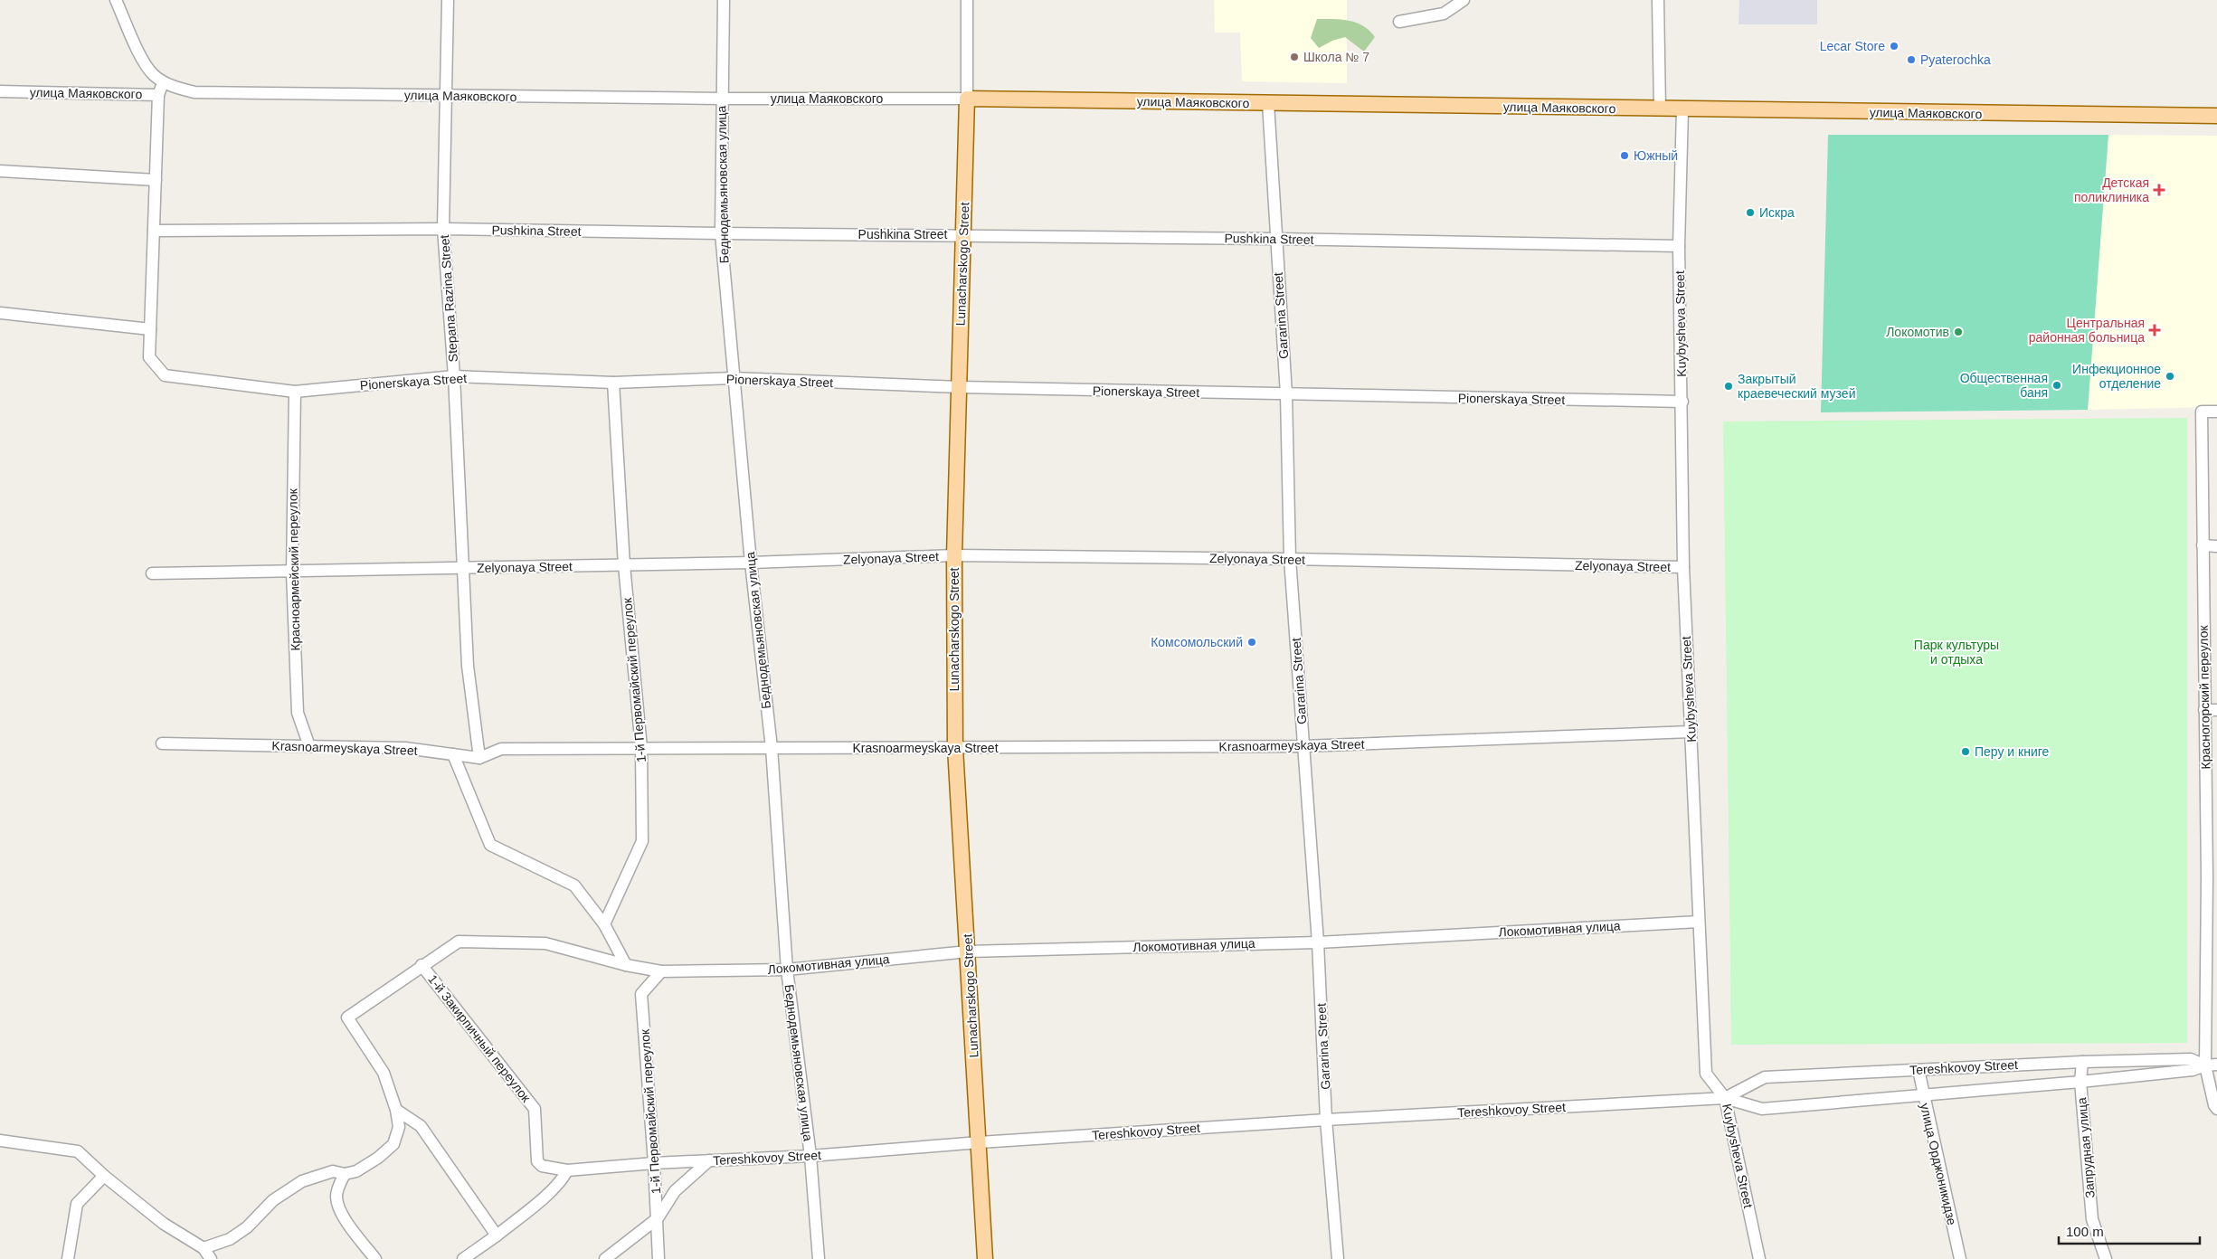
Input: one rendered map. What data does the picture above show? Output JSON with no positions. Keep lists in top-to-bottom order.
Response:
{
  "streets": {
    "main road": ["улица Маяковского", "Lunacharskogo Street"],
    "street": [
      "Беднодемьяновская улица",
      "Pushkina Street",
      "Stepana Razina Street",
      "Gararina Street",
      "Kuybysheva Street",
      "Pionerskaya Street",
      "Zelyonaya Street",
      "Красноармейский переулок",
      "1-й Первомайский переулок",
      "Красногорский переулок",
      "Krasnoarmeyskaya Street",
      "Локомотивная улица",
      "1-й Закирпичный переулок",
      "Tereshkovoy Street",
      "Запрудная улица",
      "улица Орджоникидзе"
    ]
  },
  "crossings": [
    ["улица Маяковского", "Беднодемьяновская улица"],
    ["улица Маяковского", "Lunacharskogo Street"],
    ["улица Маяковского", "Stepana Razina Street"],
    ["улица Маяковского", "Gararina Street"],
    ["улица Маяковского", "Kuybysheva Street"],
    ["улица Маяковского", "Pionerskaya Street"],
    ["Беднодемьяновская улица", "Pushkina Street"],
    ["Беднодемьяновская улица", "Pionerskaya Street"],
    ["Беднодемьяновская улица", "Zelyonaya Street"],
    ["Беднодемьяновская улица", "Krasnoarmeyskaya Street"],
    ["Беднодемьяновская улица", "Локомотивная улица"],
    ["Беднодемьяновская улица", "Tereshkovoy Street"],
    ["Pushkina Street", "Lunacharskogo Street"],
    ["Pushkina Street", "Stepana Razina Street"],
    ["Pushkina Street", "Gararina Street"],
    ["Pushkina Street", "Kuybysheva Street"],
    ["Pushkina Street", "Pionerskaya Street"],
    ["Lunacharskogo Street", "Pionerskaya Street"],
    ["Lunacharskogo Street", "Zelyonaya Street"],
    ["Lunacharskogo Street", "Krasnoarmeyskaya Street"],
    ["Lunacharskogo Street", "Локомотивная улица"],
    ["Lunacharskogo Street", "Tereshkovoy Street"],
    ["Stepana Razina Street", "Pionerskaya Street"],
    ["Stepana Razina Street", "Zelyonaya Street"],
    ["Stepana Razina Street", "Krasnoarmeyskaya Street"],
    ["Gararina Street", "Pionerskaya Street"],
    ["Gararina Street", "Zelyonaya Street"],
    ["Gararina Street", "Krasnoarmeyskaya Street"],
    ["Gararina Street", "Локомотивная улица"],
    ["Gararina Street", "Tereshkovoy Street"],
    ["Kuybysheva Street", "Pionerskaya Street"],
    ["Kuybysheva Street", "Zelyonaya Street"],
    ["Kuybysheva Street", "Krasnoarmeyskaya Street"],
    ["Kuybysheva Street", "Локомотивная улица"],
    ["Kuybysheva Street", "Tereshkovoy Street"],
    ["Pionerskaya Street", "Красноармейский переулок"],
    ["Pionerskaya Street", "1-й Первомайский переулок"],
    ["Zelyonaya Street", "Красноармейский переулок"],
    ["Zelyonaya Street", "1-й Первомайский переулок"],
    ["Красноармейский переулок", "Krasnoarmeyskaya Street"],
    ["1-й Первомайский переулок", "Krasnoarmeyskaya Street"],
    ["1-й Первомайский переулок", "Локомотивная улица"],
    ["1-й Первомайский переулок", "Tereshkovoy Street"],
    ["Красногорский переулок", "Tereshkovoy Street"],
    ["Локомотивная улица", "1-й Закирпичный переулок"],
    ["1-й Закирпичный переулок", "Tereshkovoy Street"],
    ["Tereshkovoy Street", "Запрудная улица"],
    ["Tereshkovoy Street", "улица Орджоникидзе"]
  ],
  "parks": ["Парк культуры и отдыха"],
  "places": {
    "other": [
      "Lecar Store",
      "Школа № 7",
      "Pyaterochka",
      "Южный",
      "Искра",
      "Локомотив",
      "Инфекционное отделение",
      "Общественная баня",
      "Закрытый краевеческий музей",
      "Комсомольский",
      "Перу и книге"
    ],
    "health": ["Детская поликлиника", "Центральная районная больница"]
  },
  "scale_bar": "100 m"
}
